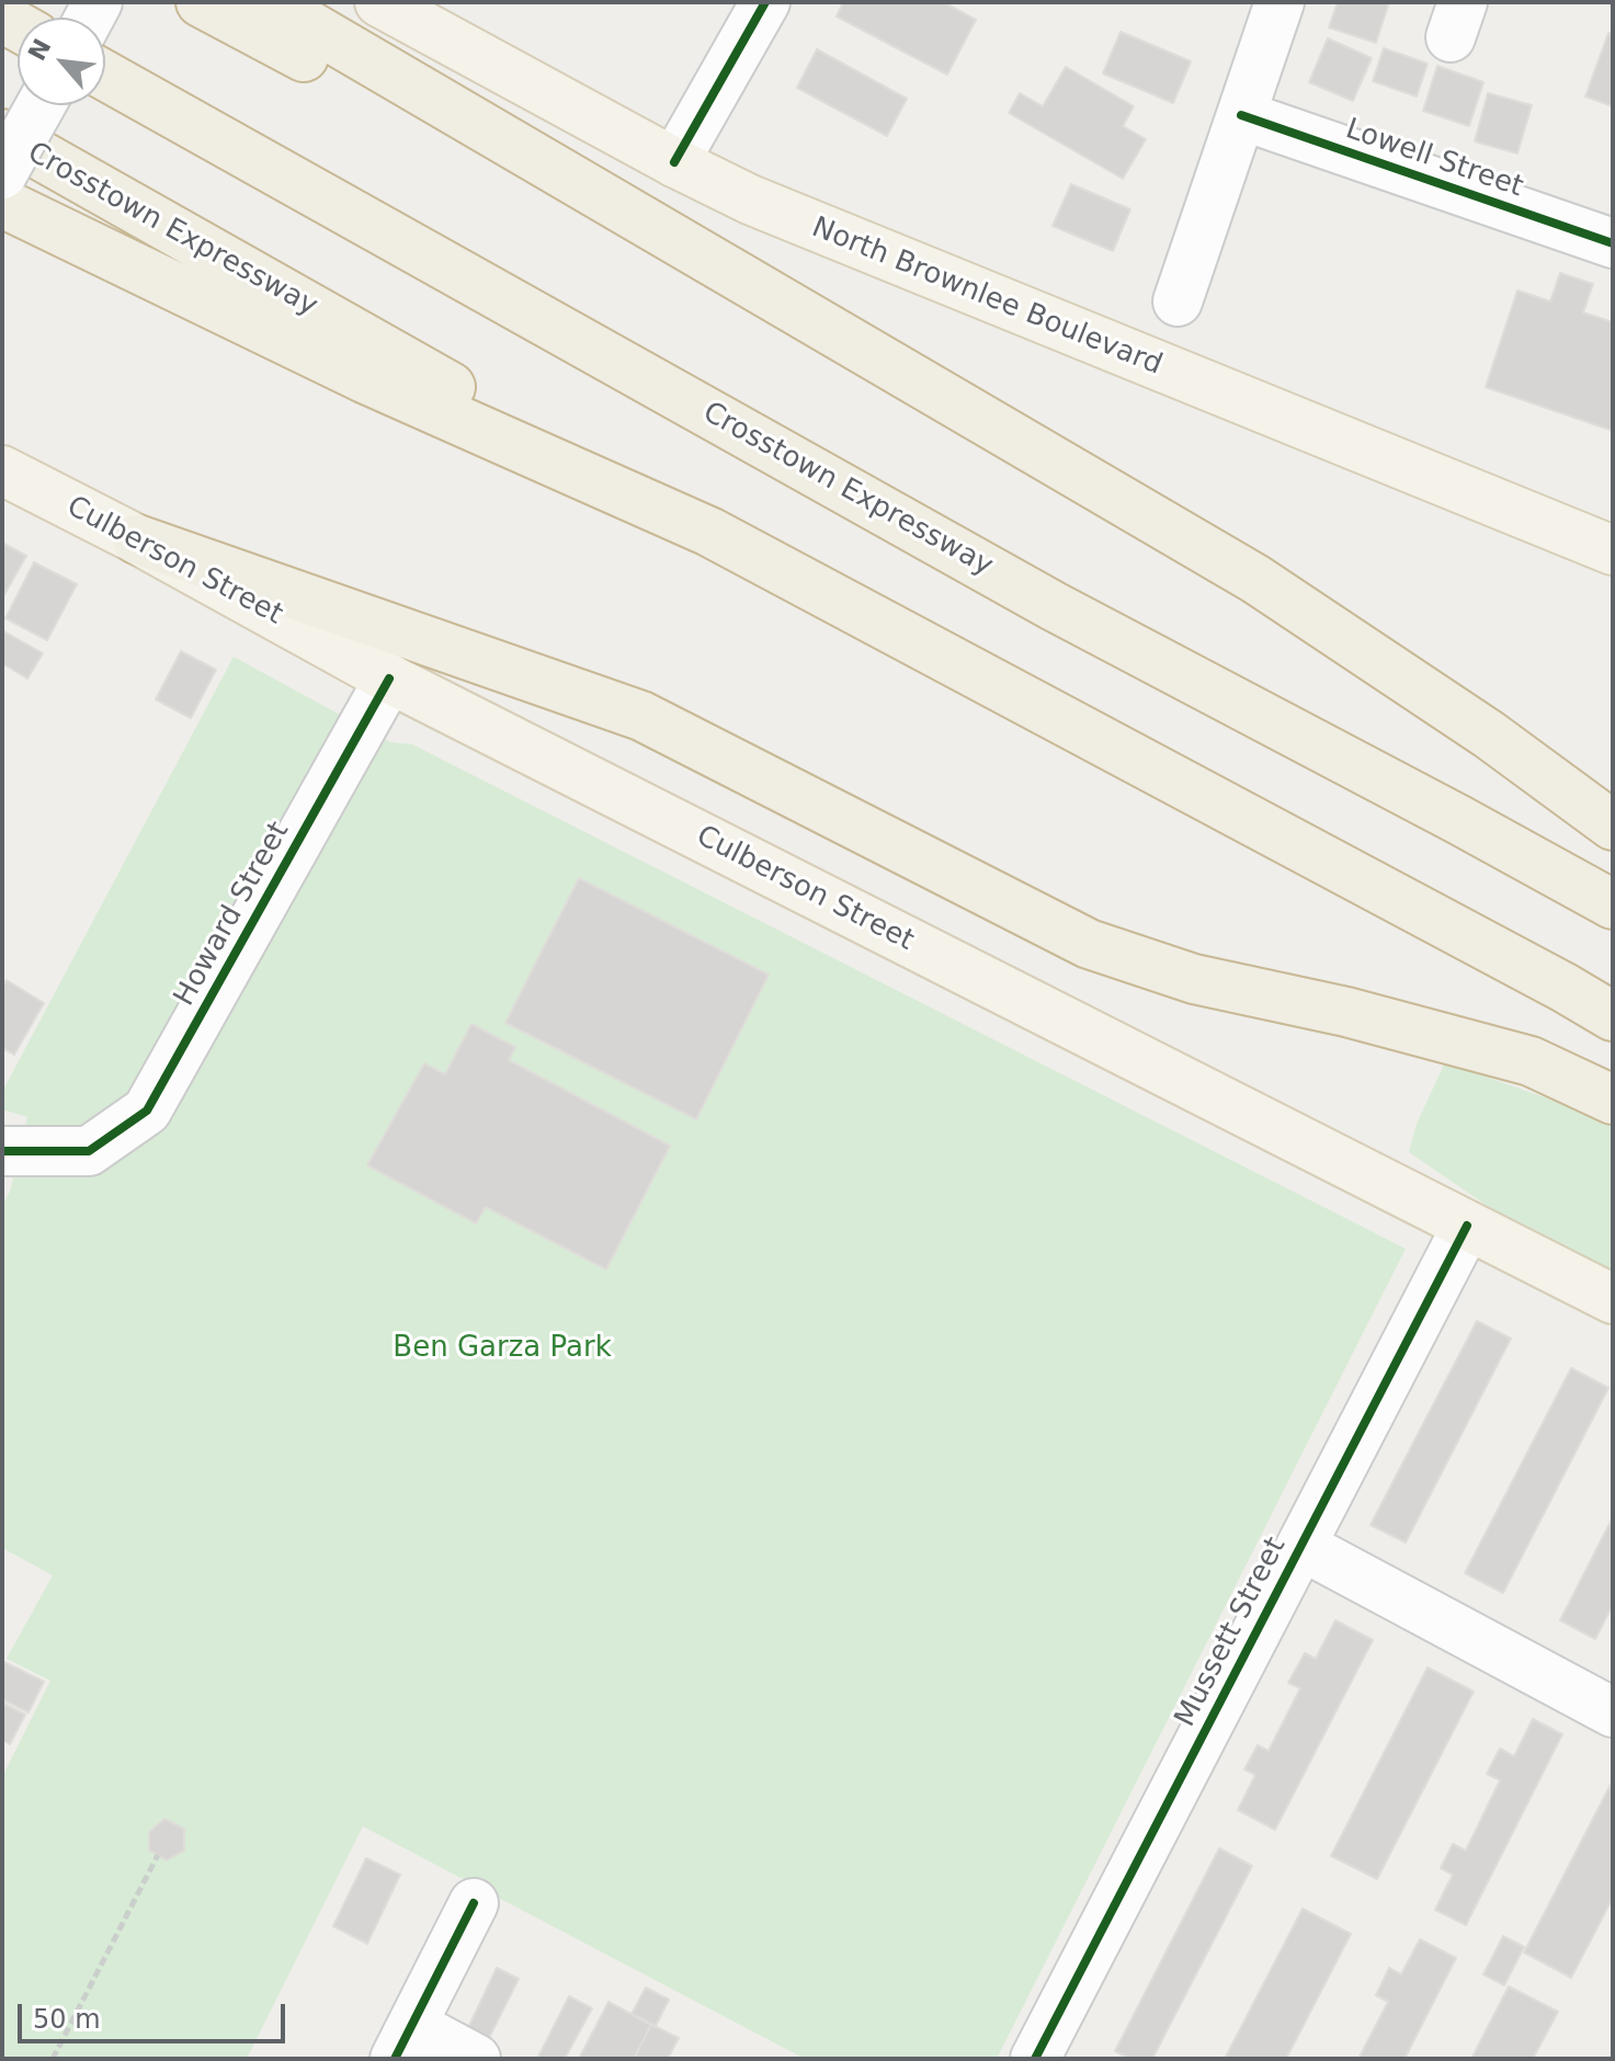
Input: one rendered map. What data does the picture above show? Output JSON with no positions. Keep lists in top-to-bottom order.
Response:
{
  "streets": {
    "highway": ["Crosstown Expressway"],
    "main road": ["North Brownlee Boulevard", "Culberson Street"],
    "street": ["Lowell Street", "Howard Street", "Mussett Street"]
  },
  "crossings": [
    ["Culberson Street", "Howard Street"],
    ["Culberson Street", "Mussett Street"]
  ],
  "parks": ["Ben Garza Park"],
  "scale_bar": "50 m",
  "north": "top left"
}
